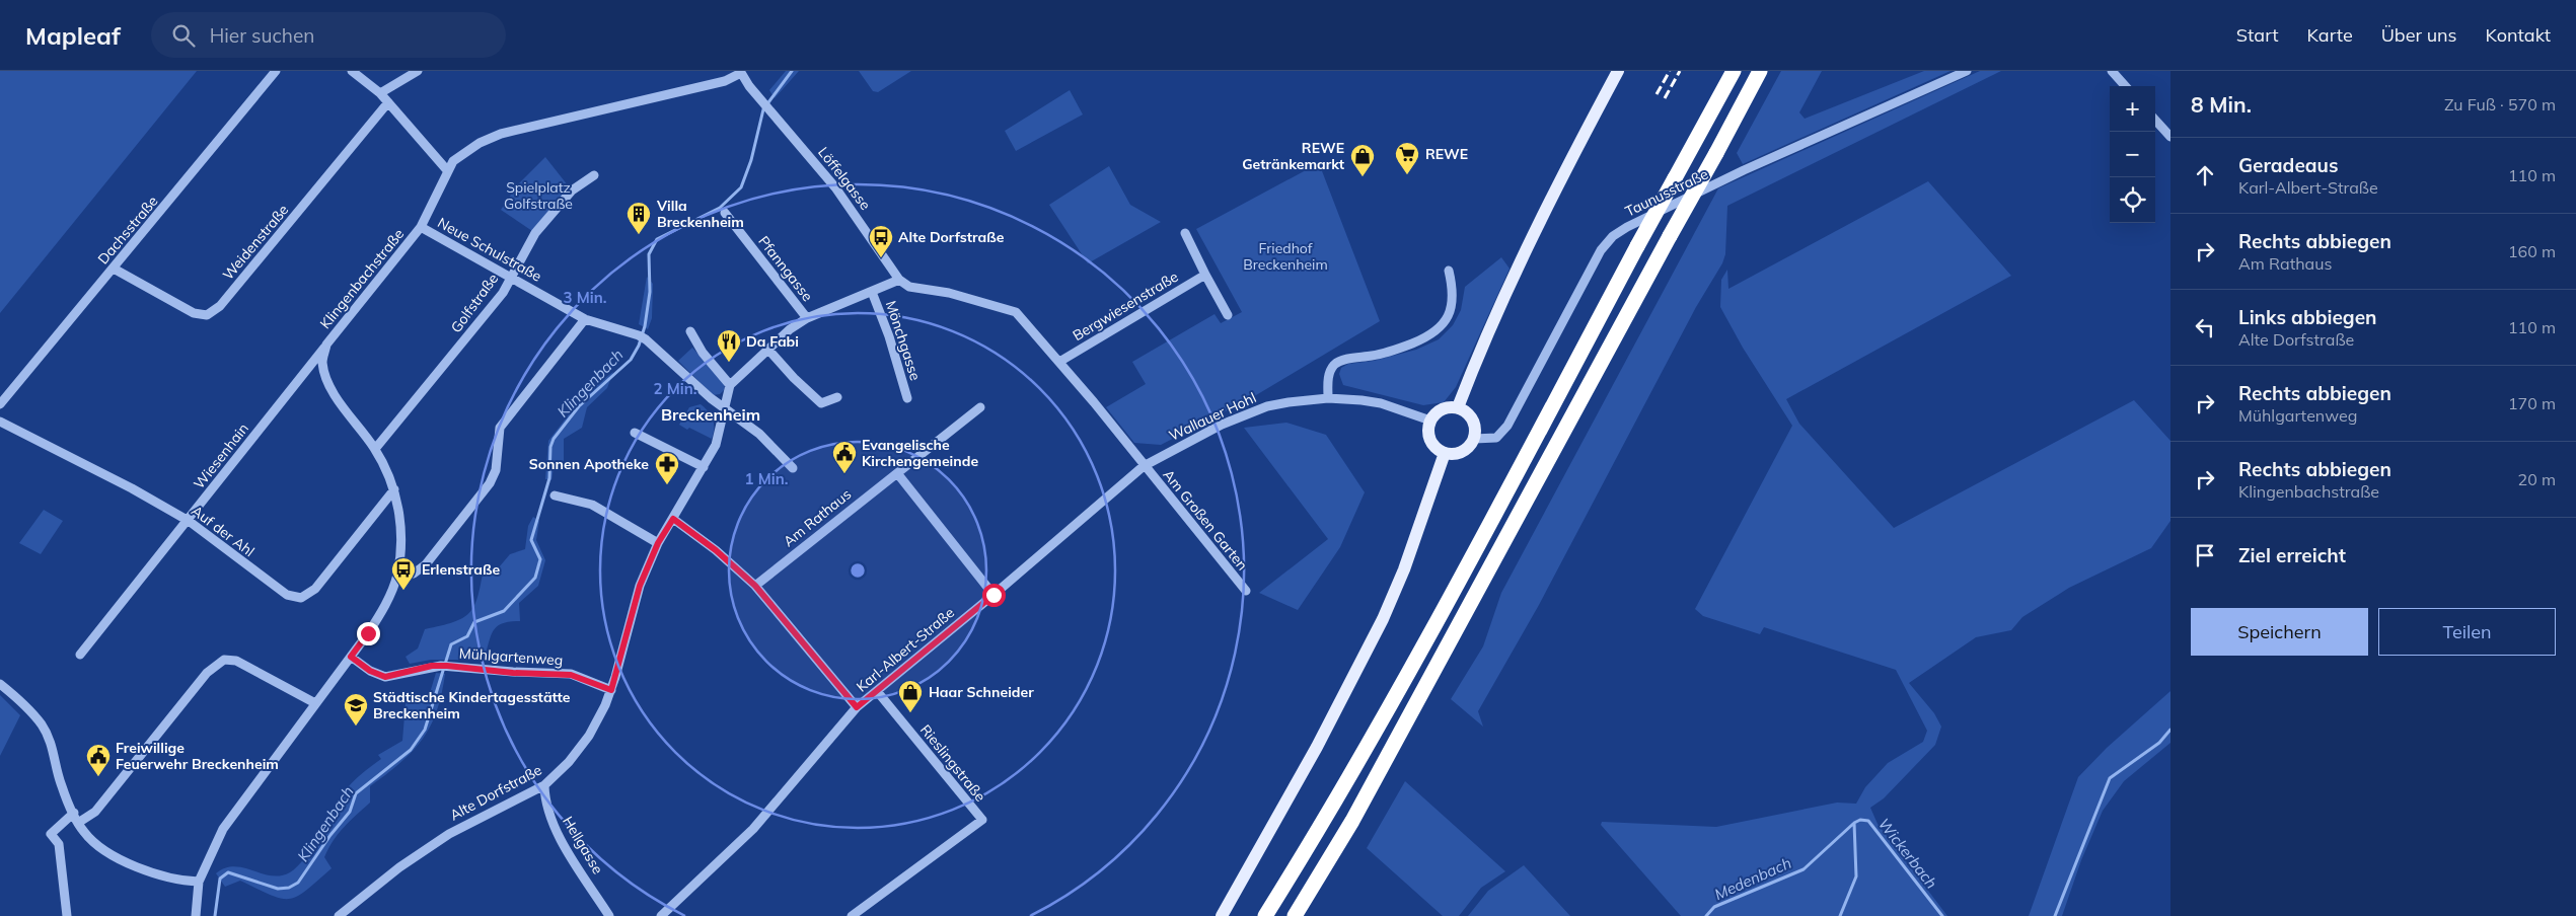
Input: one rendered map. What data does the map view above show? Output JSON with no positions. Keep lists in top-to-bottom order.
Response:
{
  "streets": {
    "street": [
      "Löffelgasse",
      "Taunusstraße",
      "Dachsstraße",
      "Weidenstraße",
      "Neue Schulstraße",
      "Pfanngasse",
      "Klingenbachstraße",
      "Golfstraße",
      "Bergwiesenstraße",
      "Mönchgasse",
      "Wallauer Hohl",
      "Wiesenhain",
      "Am Rathaus",
      "Am Großen Garten",
      "Auf der Ahl",
      "Karl-Albert-Straße",
      "Mühlgartenweg",
      "Rieslingstraße",
      "Alte Dorfstraße",
      "Hellgasse"
    ]
  },
  "crossings": [
    ["Löffelgasse", "Klingenbachstraße"],
    ["Dachsstraße", "Weidenstraße"],
    ["Neue Schulstraße", "Klingenbachstraße"],
    ["Neue Schulstraße", "Golfstraße"],
    ["Neue Schulstraße", "Alte Dorfstraße"],
    ["Klingenbachstraße", "Golfstraße"],
    ["Klingenbachstraße", "Wiesenhain"],
    ["Klingenbachstraße", "Auf der Ahl"],
    ["Klingenbachstraße", "Mühlgartenweg"],
    ["Wallauer Hohl", "Am Großen Garten"],
    ["Wallauer Hohl", "Karl-Albert-Straße"],
    ["Wiesenhain", "Auf der Ahl"],
    ["Am Großen Garten", "Karl-Albert-Straße"],
    ["Karl-Albert-Straße", "Rieslingstraße"],
    ["Mühlgartenweg", "Alte Dorfstraße"],
    ["Alte Dorfstraße", "Hellgasse"]
  ],
  "districts": ["Breckenheim"],
  "water": ["Klingenbach", "Wickerbach", "Medenbach"],
  "parks": ["Spielplatz Golfstraße", "Friedhof Breckenheim"],
  "places": {
    "supermarket": ["REWE"],
    "shop": ["REWE Getränkemarkt", "Haar Schneider"],
    "building": ["Villa Breckenheim"],
    "bus stop": ["Alte Dorfstraße", "Erlenstraße"],
    "restaurant": ["Da Fabi"],
    "public building": ["Evangelische Kirchengemeinde", "Freiwillige Feuerwehr Breckenheim"],
    "pharmacy": ["Sonnen Apotheke"],
    "school or university": ["Städtische Kindertagesstätte Breckenheim"]
  },
  "page": {
    "header": "Mapleaf",
    "search": "Hier suchen",
    "nav": [
      "Start",
      "Karte",
      "Über uns",
      "Kontakt"
    ],
    "heading": ["8 Min.", "Zu Fuß · 570 m"],
    "map_buttons": ["+", "−"],
    "list": [
      ["Geradeaus", "Karl-Albert-Straße", "110 m"],
      ["Rechts abbiegen", "Am Rathaus", "160 m"],
      ["Links abbiegen", "Alte Dorfstraße", "110 m"],
      ["Rechts abbiegen", "Mühlgartenweg", "170 m"],
      ["Rechts abbiegen", "Klingenbachstraße", "20 m"],
      "Ziel erreicht"
    ],
    "buttons": ["Speichern", "Teilen"]
  },
  "rings": ["3 Min.", "2 Min.", "1 Min."]
}
